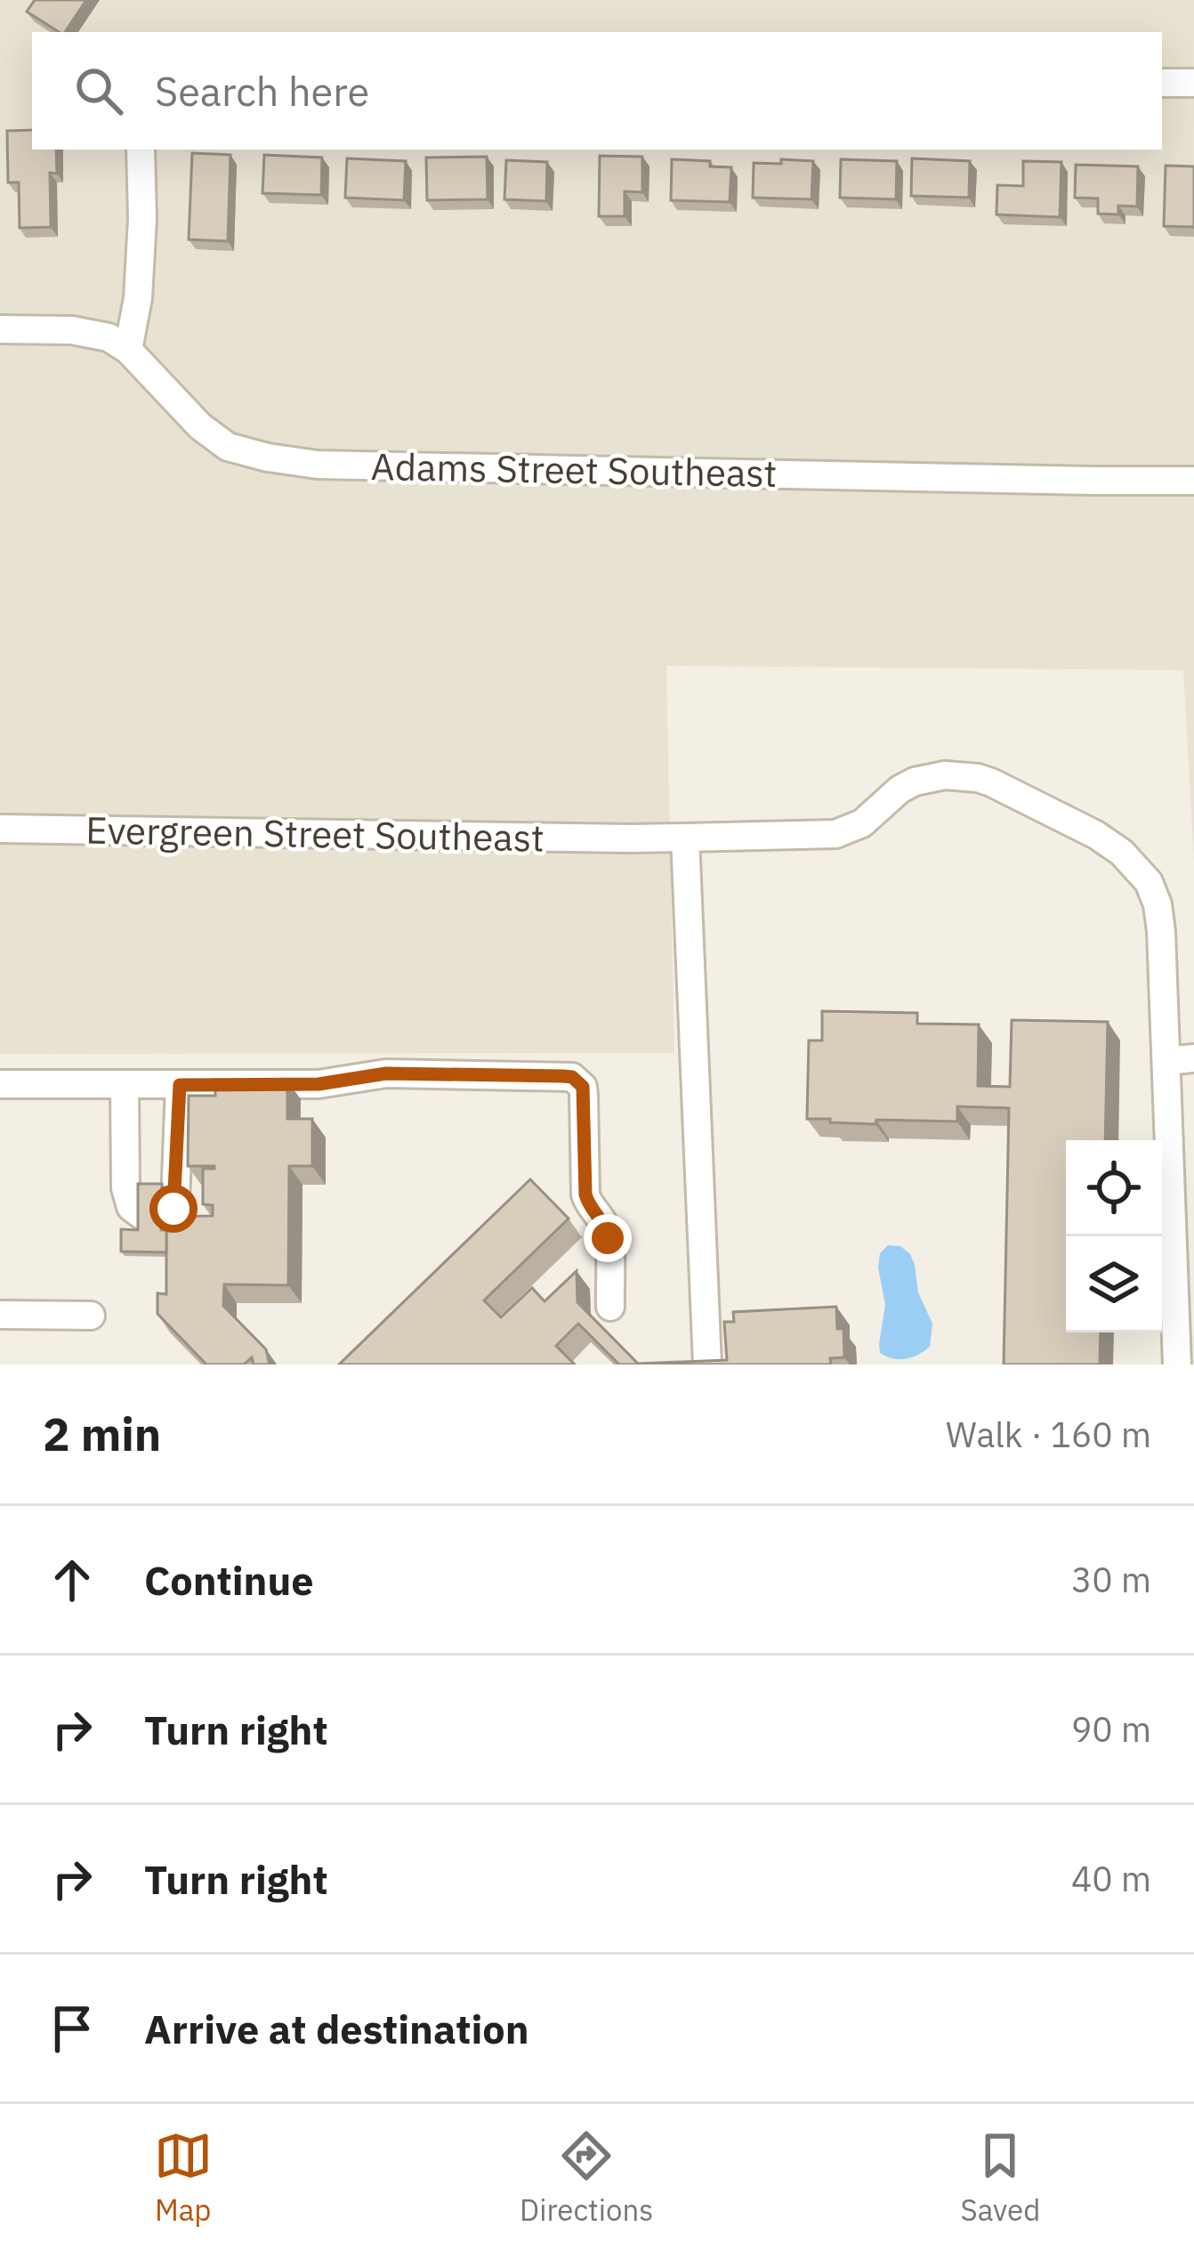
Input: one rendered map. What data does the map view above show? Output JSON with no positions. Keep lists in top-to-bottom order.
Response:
{
  "streets": {
    "street": ["Adams Street Southeast", "Evergreen Street Southeast"]
  },
  "page": {
    "search": "Search here",
    "heading": ["2 min", "Walk · 160 m"],
    "list": [
      ["Continue", "30 m"],
      ["Turn right", "90 m"],
      ["Turn right", "40 m"],
      "Arrive at destination"
    ],
    "nav": ["Map", "Directions", "Saved"]
  }
}
